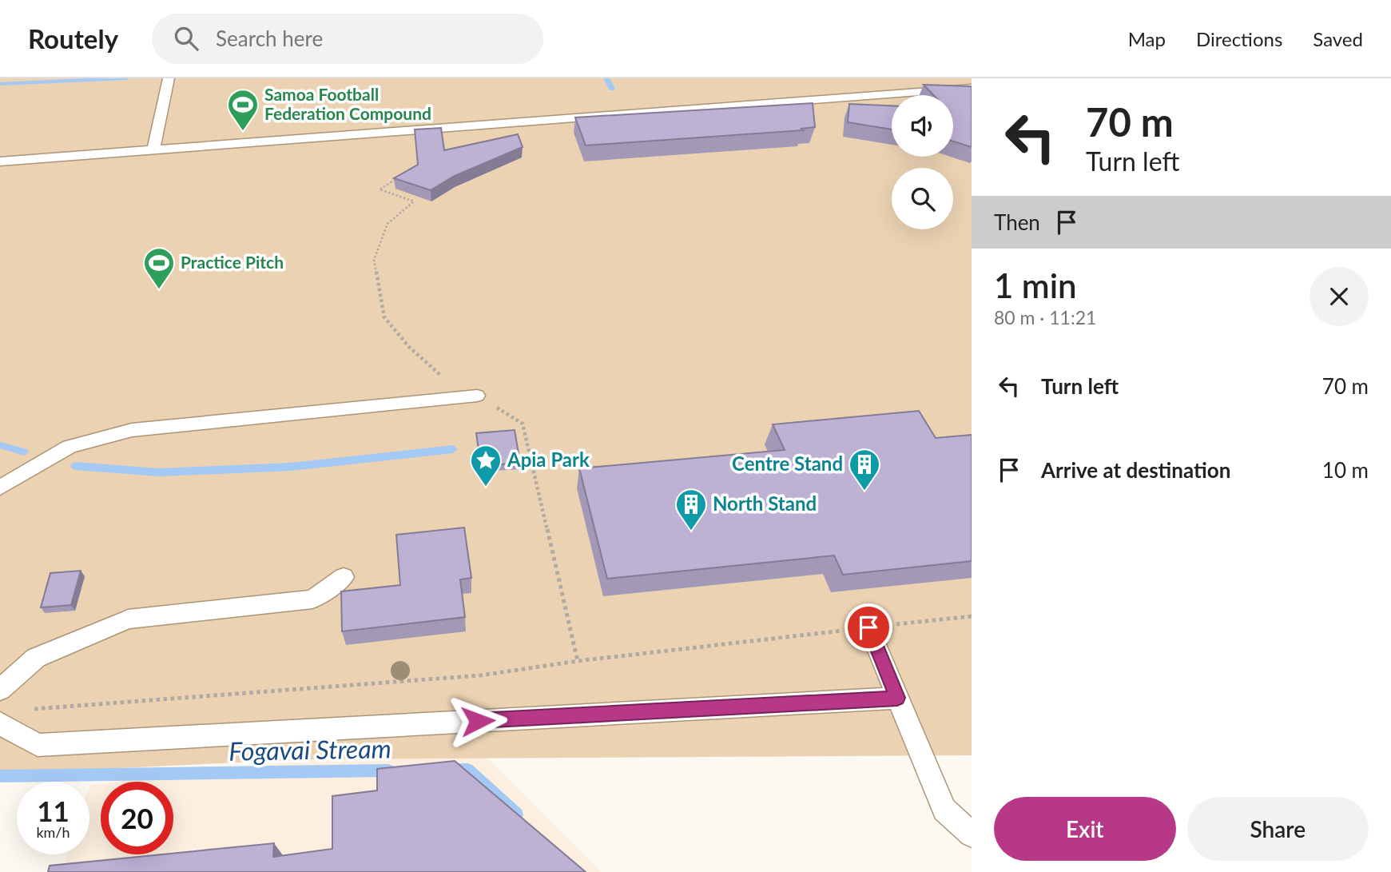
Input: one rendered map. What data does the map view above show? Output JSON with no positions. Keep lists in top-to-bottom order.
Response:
{
  "water": ["Fogavai Stream"],
  "places": {
    "sports": ["Samoa Football Federation Compound", "Practice Pitch"],
    "place": ["Apia Park"],
    "building": ["Centre Stand", "North Stand"]
  },
  "page": {
    "header": "Routely",
    "search": "Search here",
    "nav": ["Map", "Directions", "Saved"],
    "turn": ["70 m", "Turn left"],
    "then": "Then",
    "heading": ["1 min", "80 m · 11:21"],
    "list": [
      {
        "name": "Turn left",
        "value": "70 m"
      },
      {
        "name": "Arrive at destination",
        "value": "10 m"
      }
    ],
    "speed": "11 km/h",
    "limit": "20",
    "buttons": ["Exit", "Share"]
  }
}
